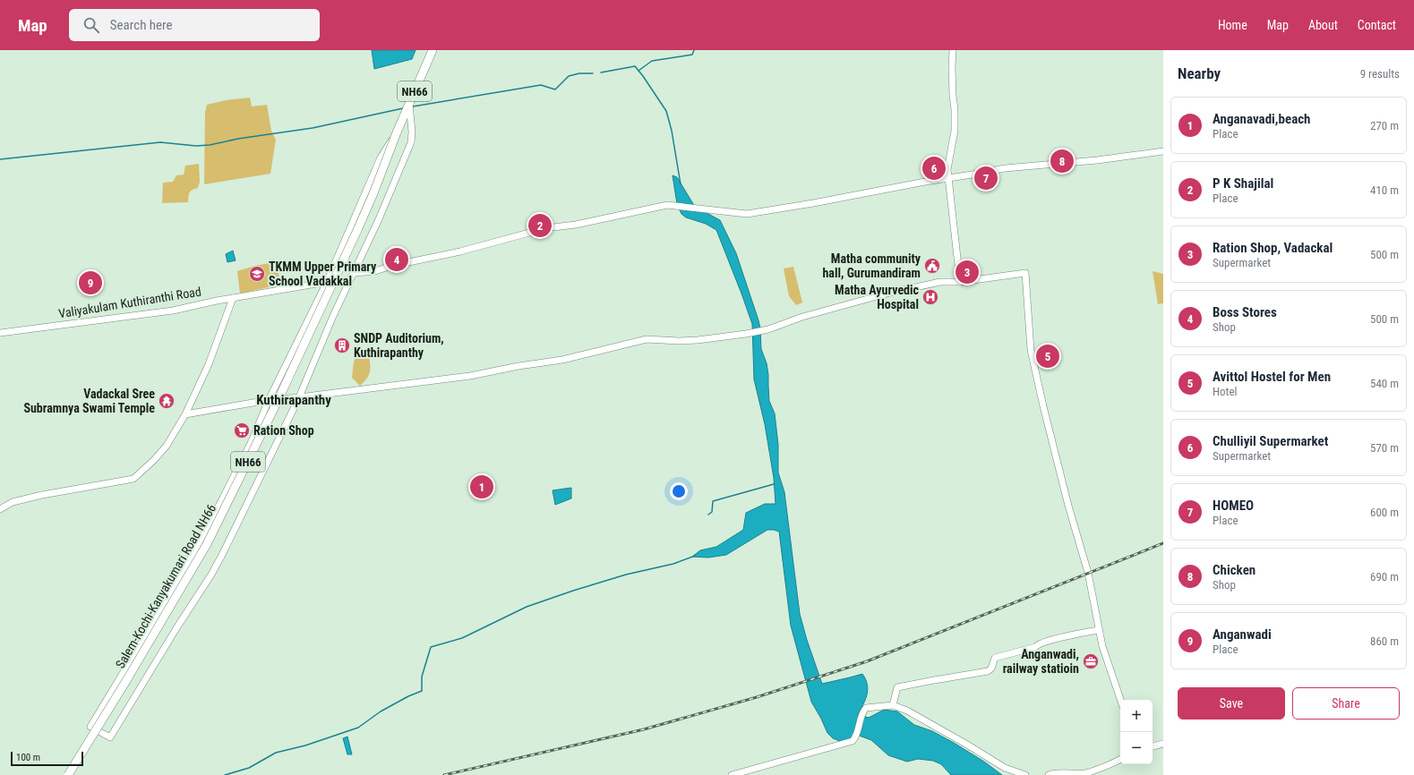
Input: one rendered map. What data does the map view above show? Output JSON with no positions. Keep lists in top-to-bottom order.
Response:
{
  "streets": {
    "highway": ["NH66", "Salem-Kochi-Kanyakumari Road NH66"],
    "street": ["Valiyakulam Kuthiranthi Road"]
  },
  "districts": ["Kuthirapanthy"],
  "places": {
    "public building": ["Matha community hall, Gurumandiram"],
    "school or university": ["TKMM Upper Primary School Vadakkal"],
    "hospital": ["Matha Ayurvedic Hospital"],
    "building": ["SNDP Auditorium, Kuthirapanthy"],
    "temple": ["Vadackal Sree Subramnya Swami Temple"],
    "supermarket": ["Ration Shop"],
    "office": ["Anganwadi, railway statioin"]
  },
  "scale_bar": "100 m",
  "page": {
    "header": "Map",
    "search": "Search here",
    "nav": [
      "Home",
      "Map",
      "About",
      "Contact"
    ],
    "heading": ["Nearby", "9 results"],
    "list": [
      {
        "mark": "1",
        "name": "Anganavadi,beach",
        "note": "Place",
        "value": "270 m"
      },
      {
        "mark": "2",
        "name": "P K Shajilal",
        "note": "Place",
        "value": "410 m"
      },
      {
        "mark": "3",
        "name": "Ration Shop, Vadackal",
        "note": "Supermarket",
        "value": "500 m"
      },
      {
        "mark": "4",
        "name": "Boss Stores",
        "note": "Shop",
        "value": "500 m"
      },
      {
        "mark": "5",
        "name": "Avittol Hostel for Men",
        "note": "Hotel",
        "value": "540 m"
      },
      {
        "mark": "6",
        "name": "Chulliyil Supermarket",
        "note": "Supermarket",
        "value": "570 m"
      },
      {
        "mark": "7",
        "name": "HOMEO",
        "note": "Place",
        "value": "600 m"
      },
      {
        "mark": "8",
        "name": "Chicken",
        "note": "Shop",
        "value": "690 m"
      },
      {
        "mark": "9",
        "name": "Anganwadi",
        "note": "Place",
        "value": "860 m"
      }
    ],
    "pins": [
      "8",
      "6",
      "7",
      "2",
      "4",
      "3",
      "9",
      "5",
      "1"
    ],
    "buttons": ["Save", "Share"],
    "map_buttons": ["+", "−"],
    "scale": "100 m"
  }
}
